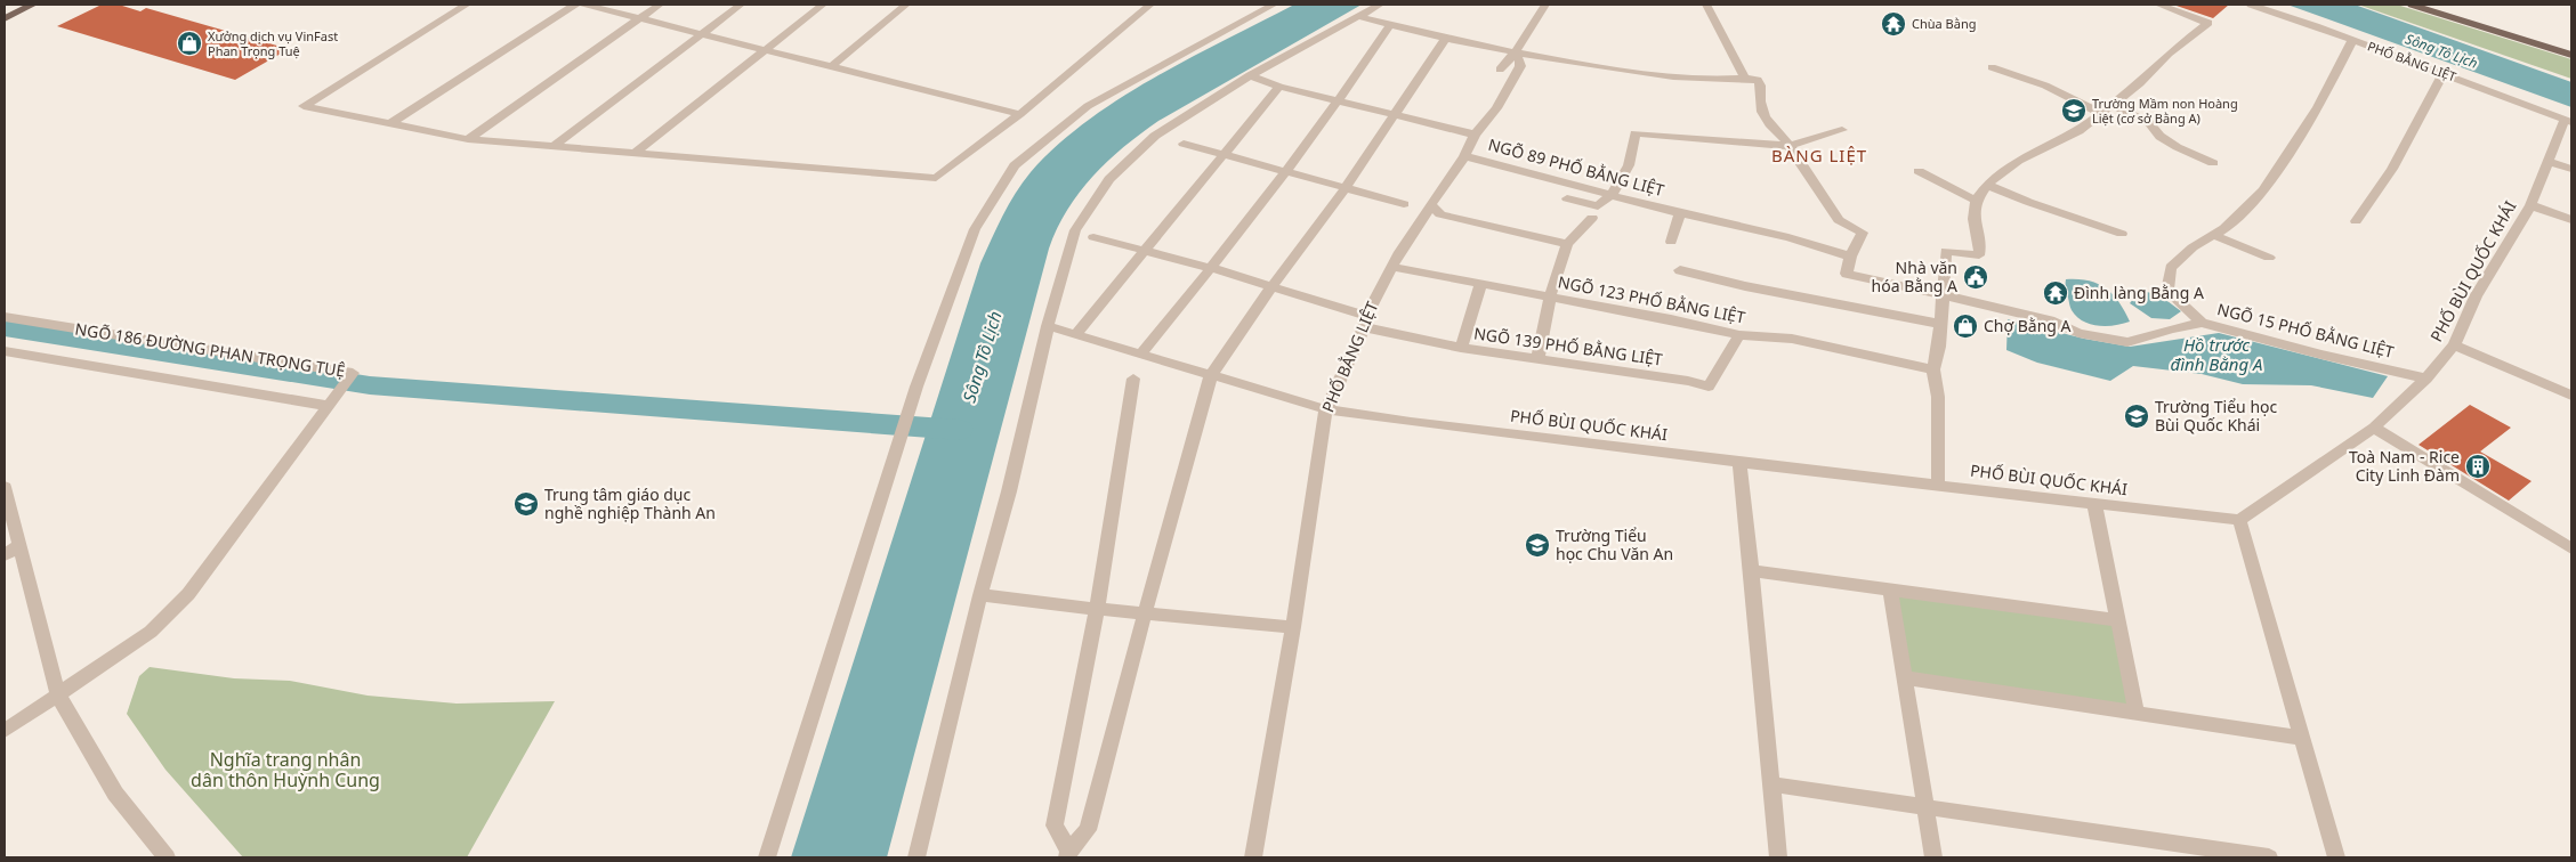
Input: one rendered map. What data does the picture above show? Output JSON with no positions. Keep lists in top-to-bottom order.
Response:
{
  "streets": {
    "street": [
      "PHỐ BẰNG LIỆT",
      "NGÕ 89 PHỐ BẰNG LIỆT",
      "PHỐ BÙI QUỐC KHÁI",
      "NGÕ 123 PHỐ BẰNG LIỆT",
      "NGÕ 15 PHỐ BẰNG LIỆT",
      "NGÕ 139 PHỐ BẰNG LIỆT",
      "NGÕ 186 ĐƯỜNG PHAN TRỌNG TUỆ"
    ]
  },
  "crossings": [
    ["PHỐ BẰNG LIỆT", "NGÕ 89 PHỐ BẰNG LIỆT"],
    ["PHỐ BẰNG LIỆT", "PHỐ BÙI QUỐC KHÁI"],
    ["PHỐ BẰNG LIỆT", "NGÕ 123 PHỐ BẰNG LIỆT"],
    ["PHỐ BẰNG LIỆT", "NGÕ 139 PHỐ BẰNG LIỆT"],
    ["PHỐ BÙI QUỐC KHÁI", "NGÕ 15 PHỐ BẰNG LIỆT"],
    ["NGÕ 123 PHỐ BẰNG LIỆT", "NGÕ 139 PHỐ BẰNG LIỆT"]
  ],
  "districts": ["BÀNG LIỆT"],
  "water": ["Sông Tô Lịch", "Hồ trước đình Bằng A"],
  "parks": ["Nghĩa trang nhân dân thôn Huỳnh Cung"],
  "places": {
    "temple": ["Chùa Bằng", "Đình làng Bằng A"],
    "shop": ["Xưởng dịch vụ VinFast Phan Trọng Tuệ", "Chợ Bằng A"],
    "school or university": [
      "Trường Mầm non Hoàng Liệt (cơ sở Bằng A)",
      "Trường Tiểu học Bùi Quốc Khái",
      "Trung tâm giáo dục nghề nghiệp Thành An",
      "Trường Tiểu học Chu Văn An"
    ],
    "public building": ["Nhà văn hóa Bằng A"],
    "building": ["Toà Nam - Rice City Linh Đàm"]
  }
}
